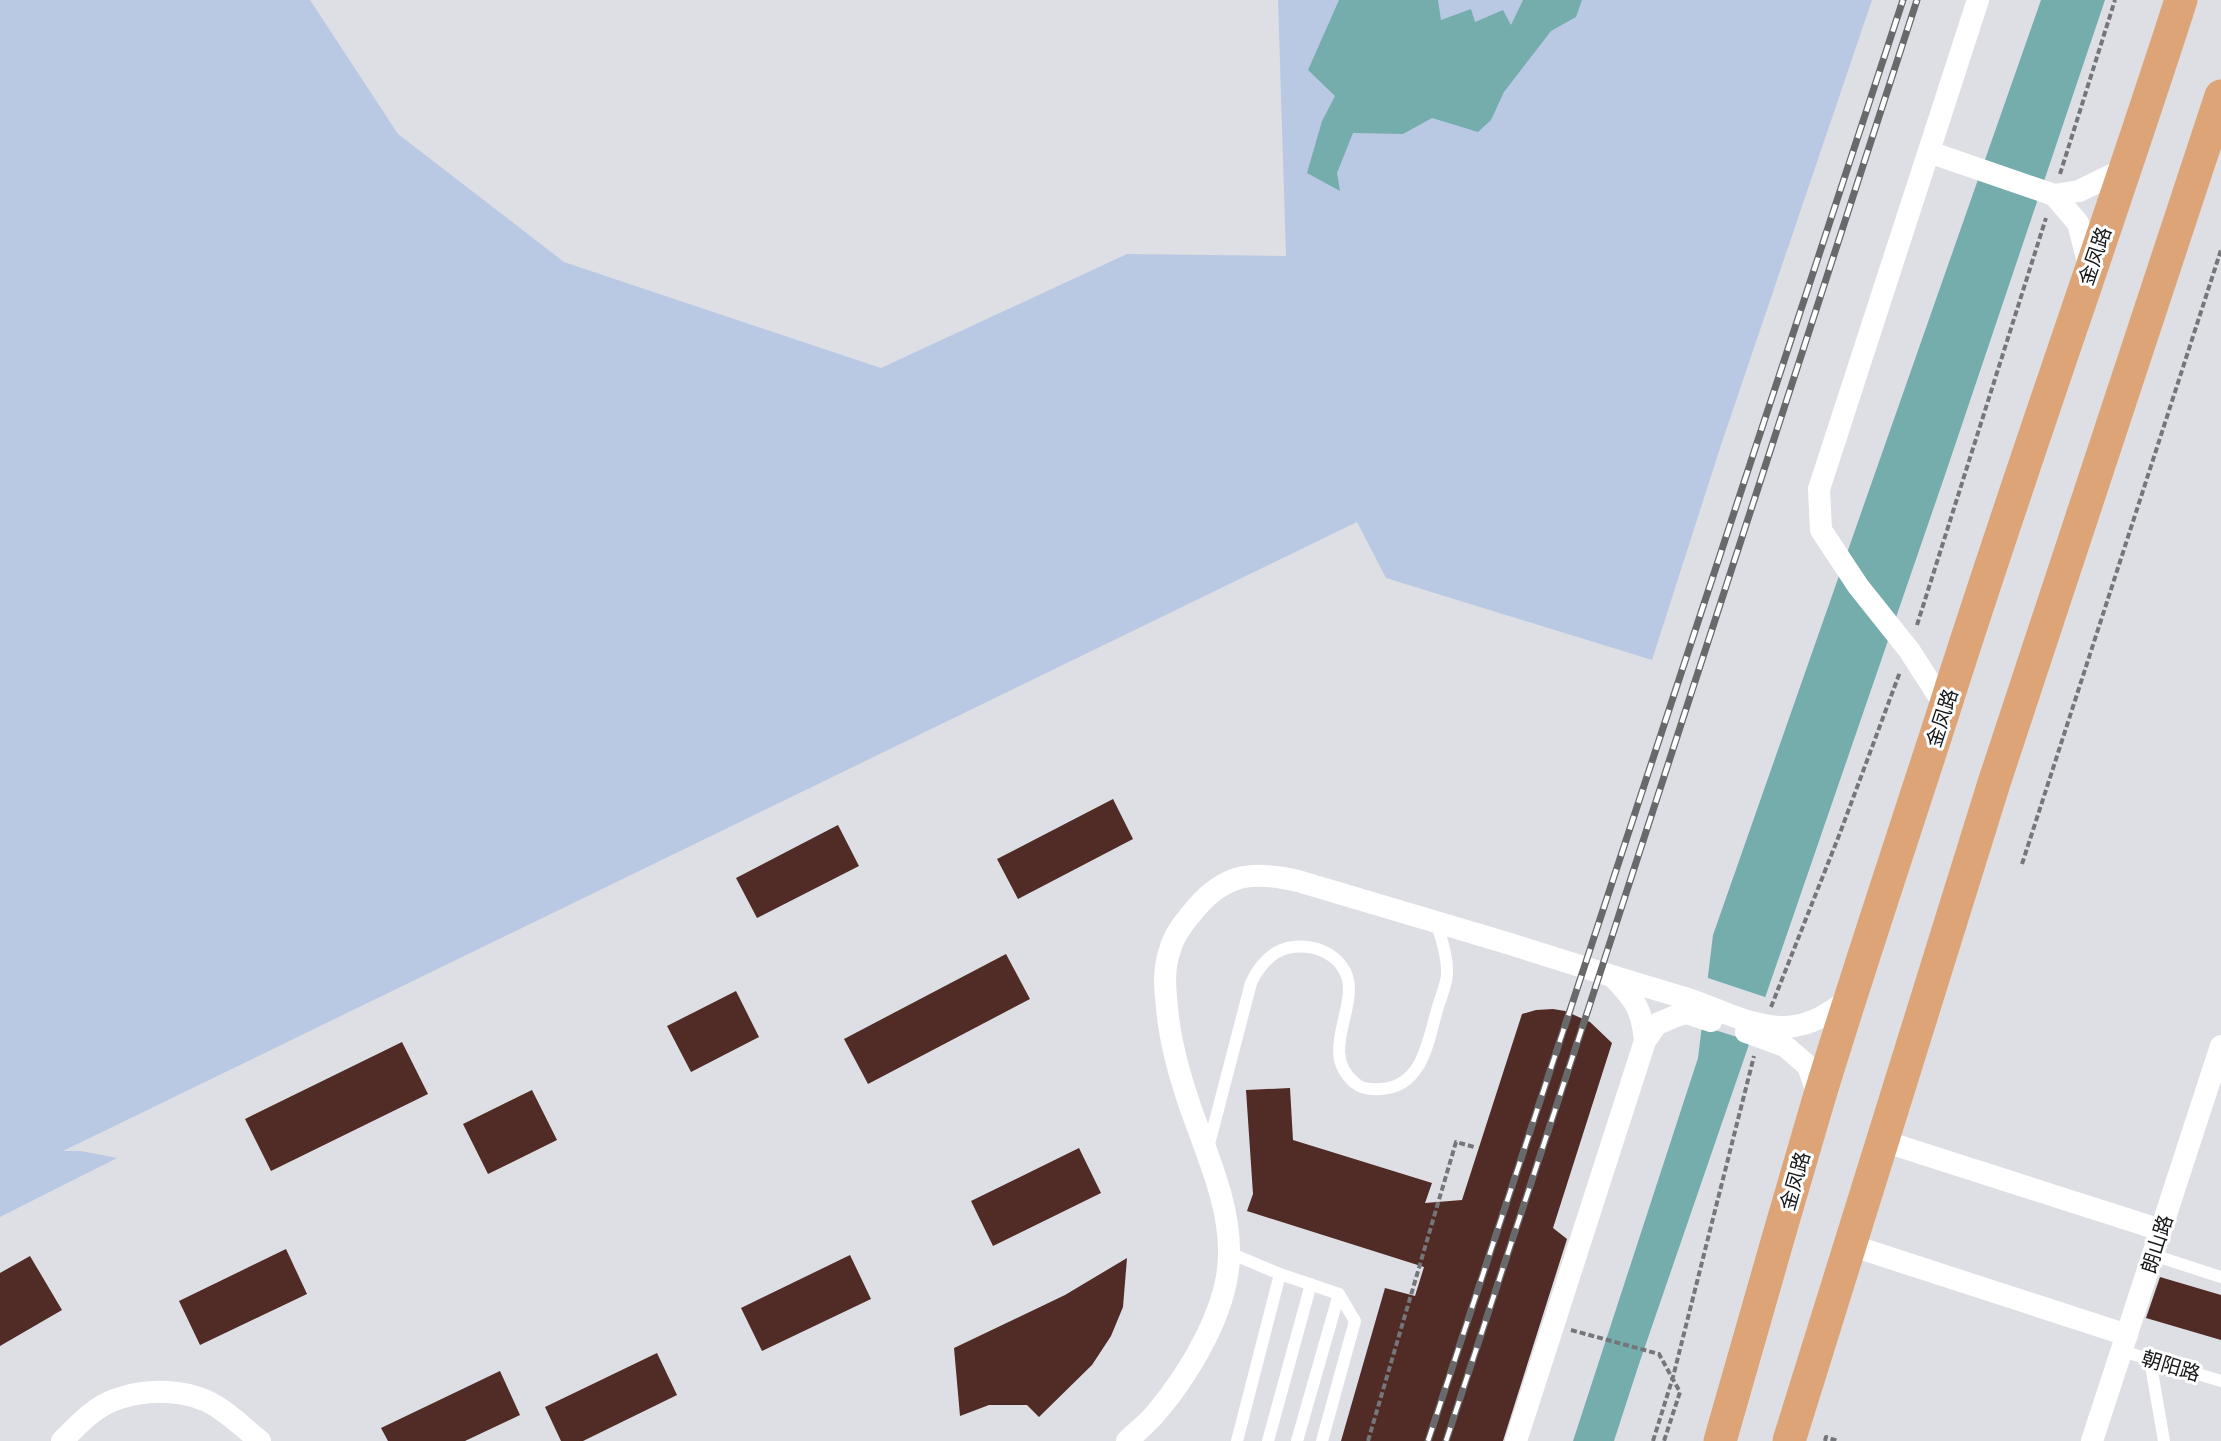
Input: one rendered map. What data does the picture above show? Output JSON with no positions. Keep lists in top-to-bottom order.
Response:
{
  "streets": {
    "highway": ["金凤路"],
    "street": ["朗山路"],
    "lane": ["朝阳路"]
  },
  "crossings": [
    ["朗山路", "朝阳路"]
  ]
}
